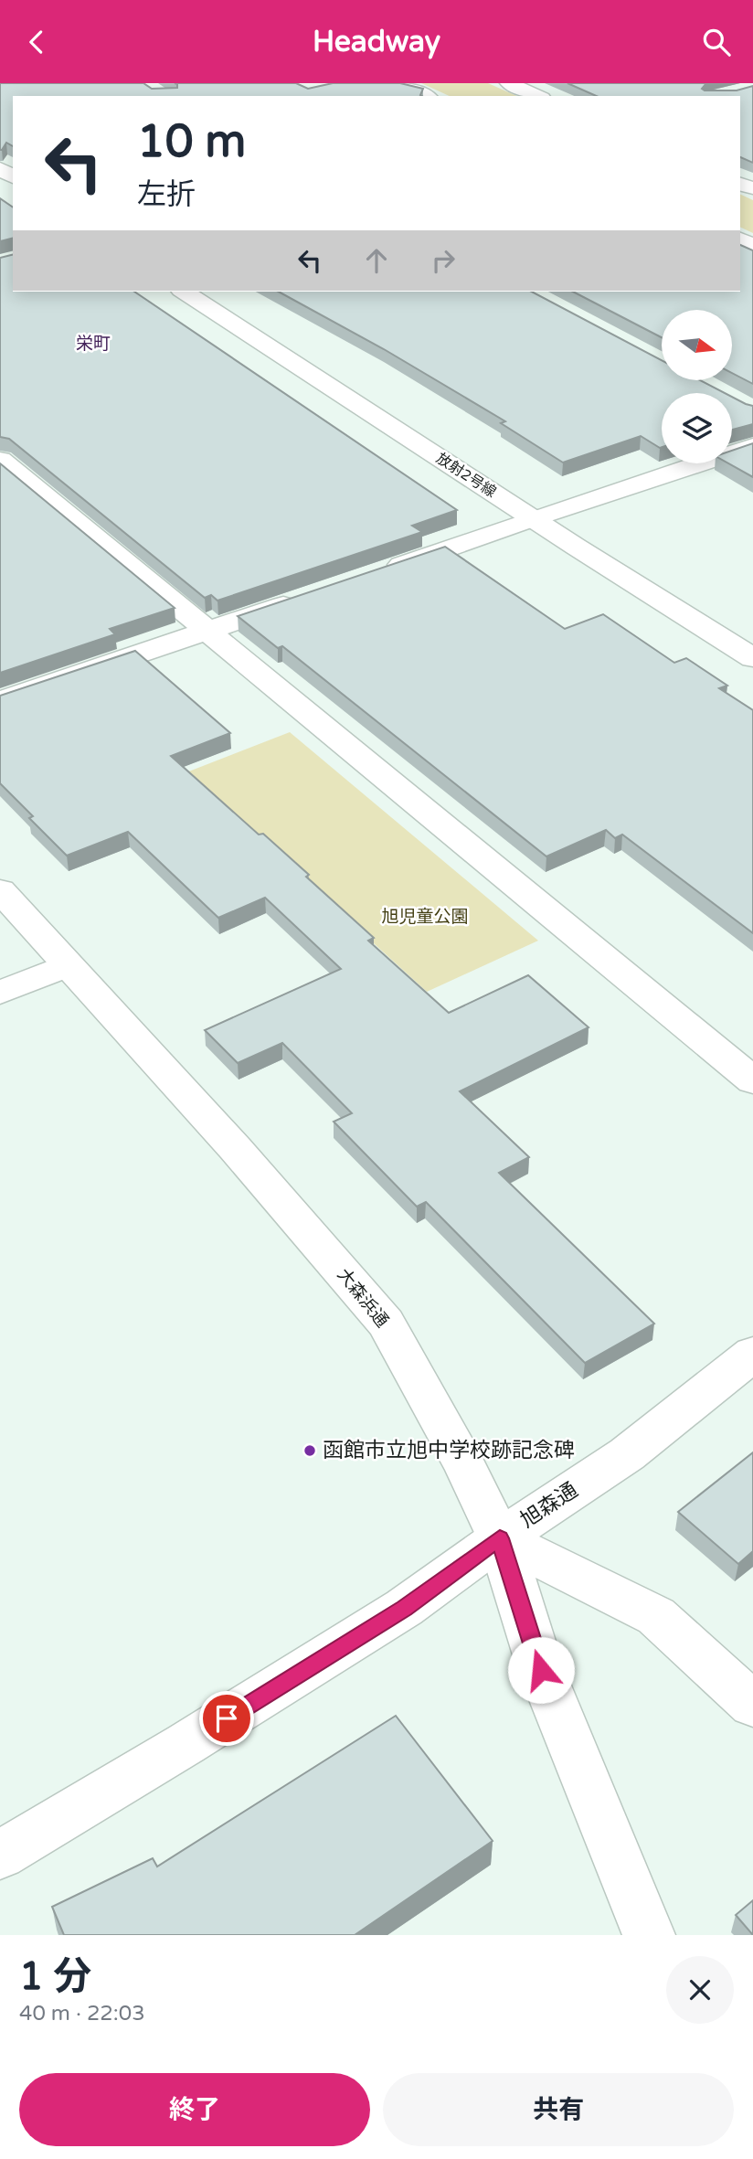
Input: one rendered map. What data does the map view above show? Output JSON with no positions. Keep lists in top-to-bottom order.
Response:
{
  "streets": {
    "street": ["放射2号線", "大森浜通", "旭森通"]
  },
  "crossings": [
    ["大森浜通", "旭森通"]
  ],
  "districts": ["栄町"],
  "parks": ["旭児童公園"],
  "places": ["函館市立旭中学校跡記念碑"],
  "north": "right",
  "page": {
    "header": "Headway",
    "turn": ["10 m", "左折"],
    "heading": ["1 分", "40 m · 22:03"],
    "buttons": ["終了", "共有"]
  }
}
